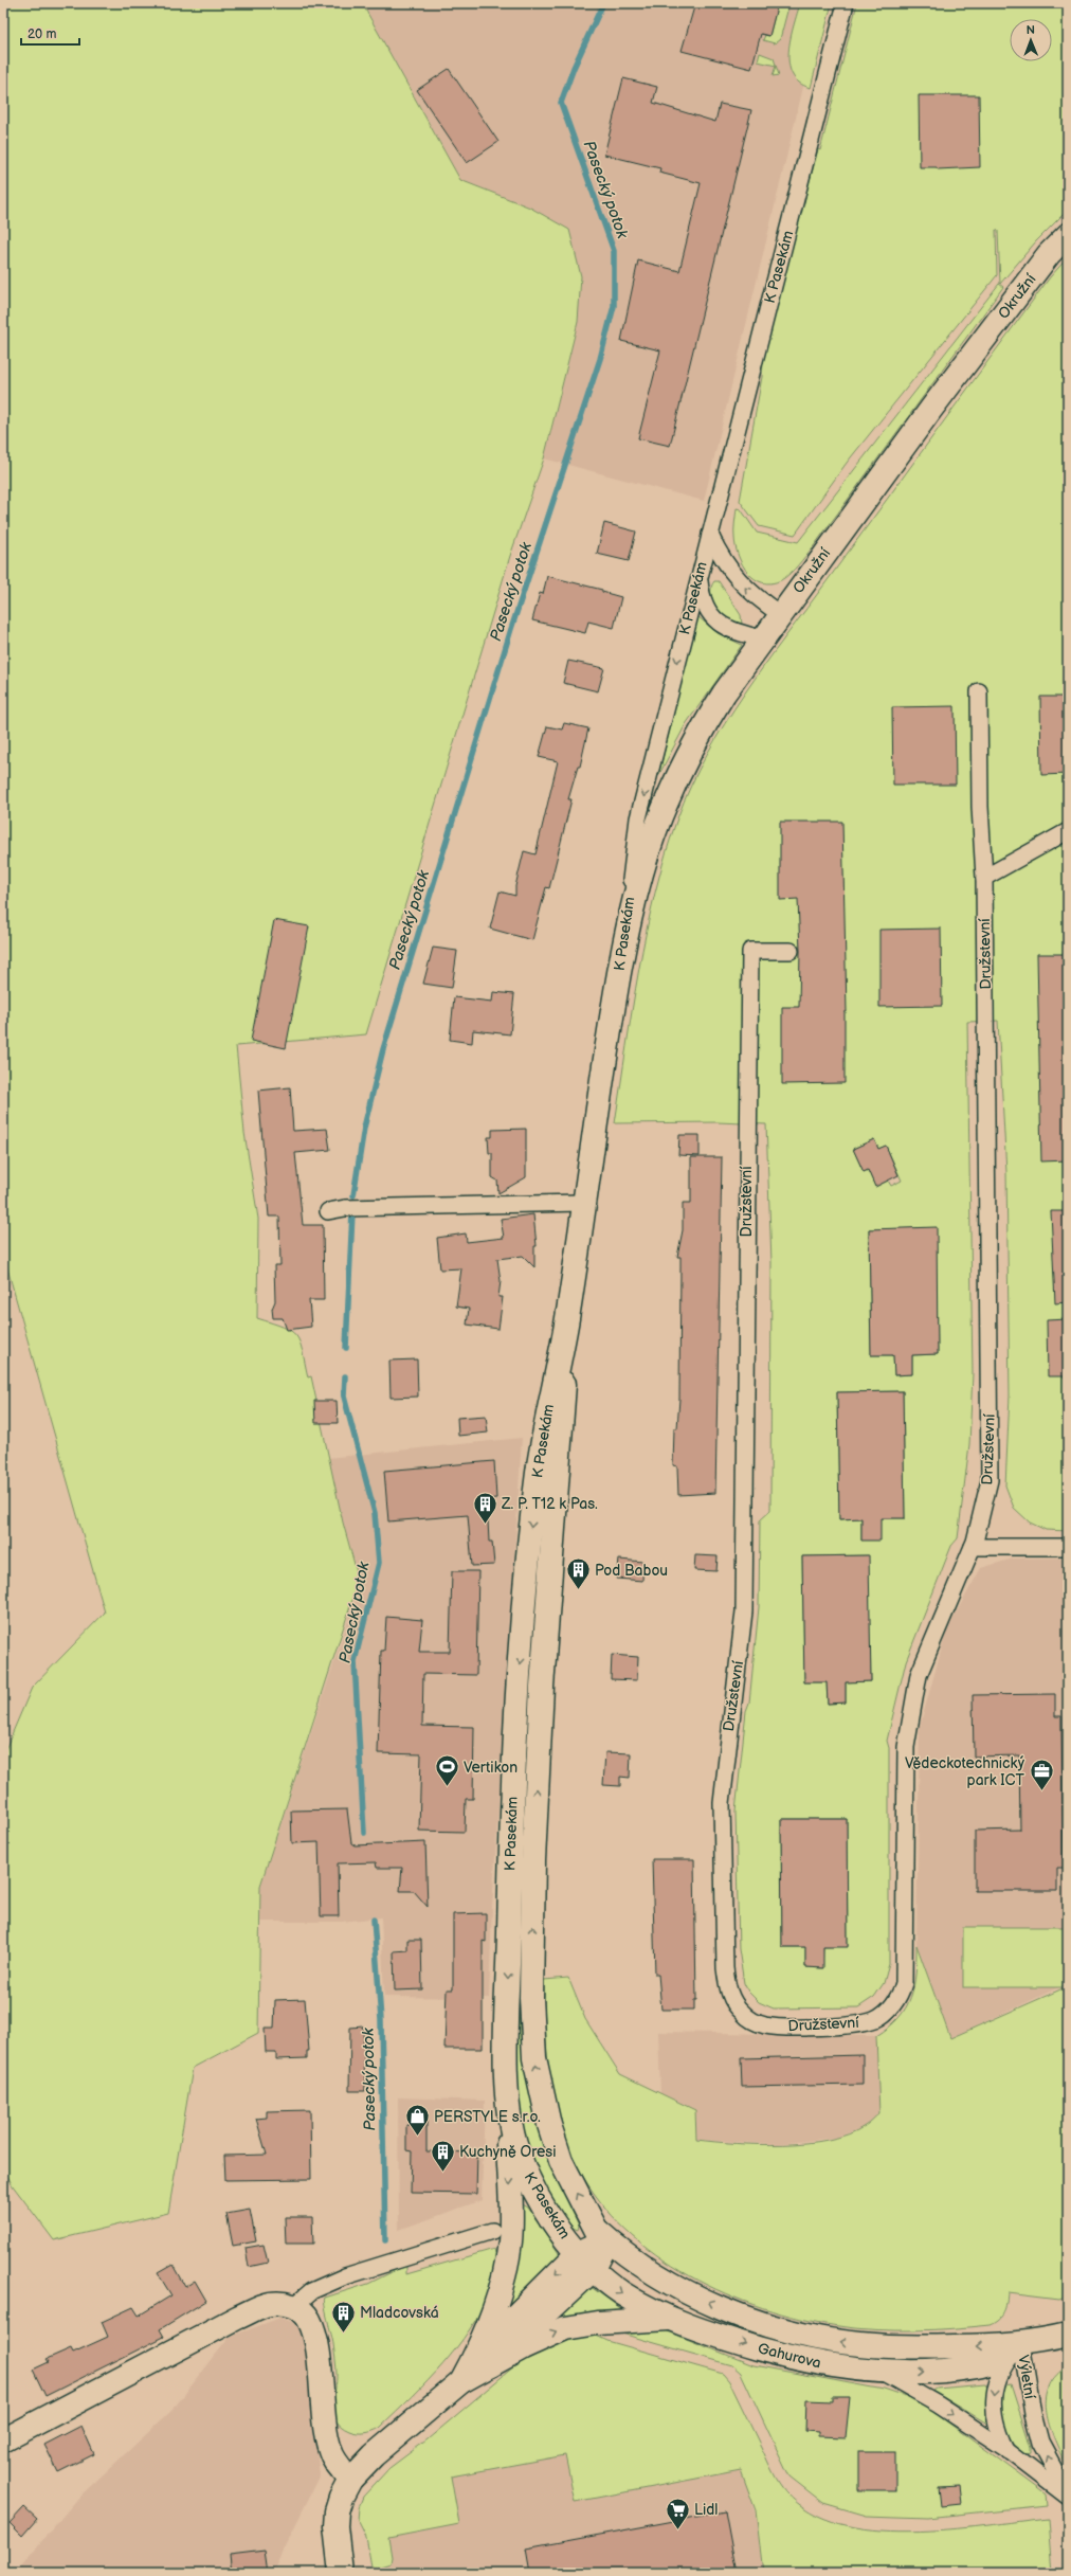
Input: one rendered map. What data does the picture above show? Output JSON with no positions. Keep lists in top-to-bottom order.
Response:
{
  "streets": {
    "street": [
      "K Pasekám",
      "Okružní",
      "Družstevní",
      "Gahurova",
      "Výletní"
    ]
  },
  "crossings": [
    ["K Pasekám", "Okružní"],
    ["K Pasekám", "Gahurova"],
    ["Gahurova", "Výletní"]
  ],
  "water": ["Pasecký potok"],
  "places": {
    "building": [
      "Z. P. T12 k Pas.",
      "Pod Babou",
      "Kuchyně Oresi",
      "Mladcovská"
    ],
    "sports": ["Vertikon"],
    "office": ["Vědeckotechnický park ICT"],
    "shop": ["PERSTYLE s.r.o."],
    "supermarket": ["Lidl"]
  },
  "scale_bar": "20 m",
  "north": "top"
}
